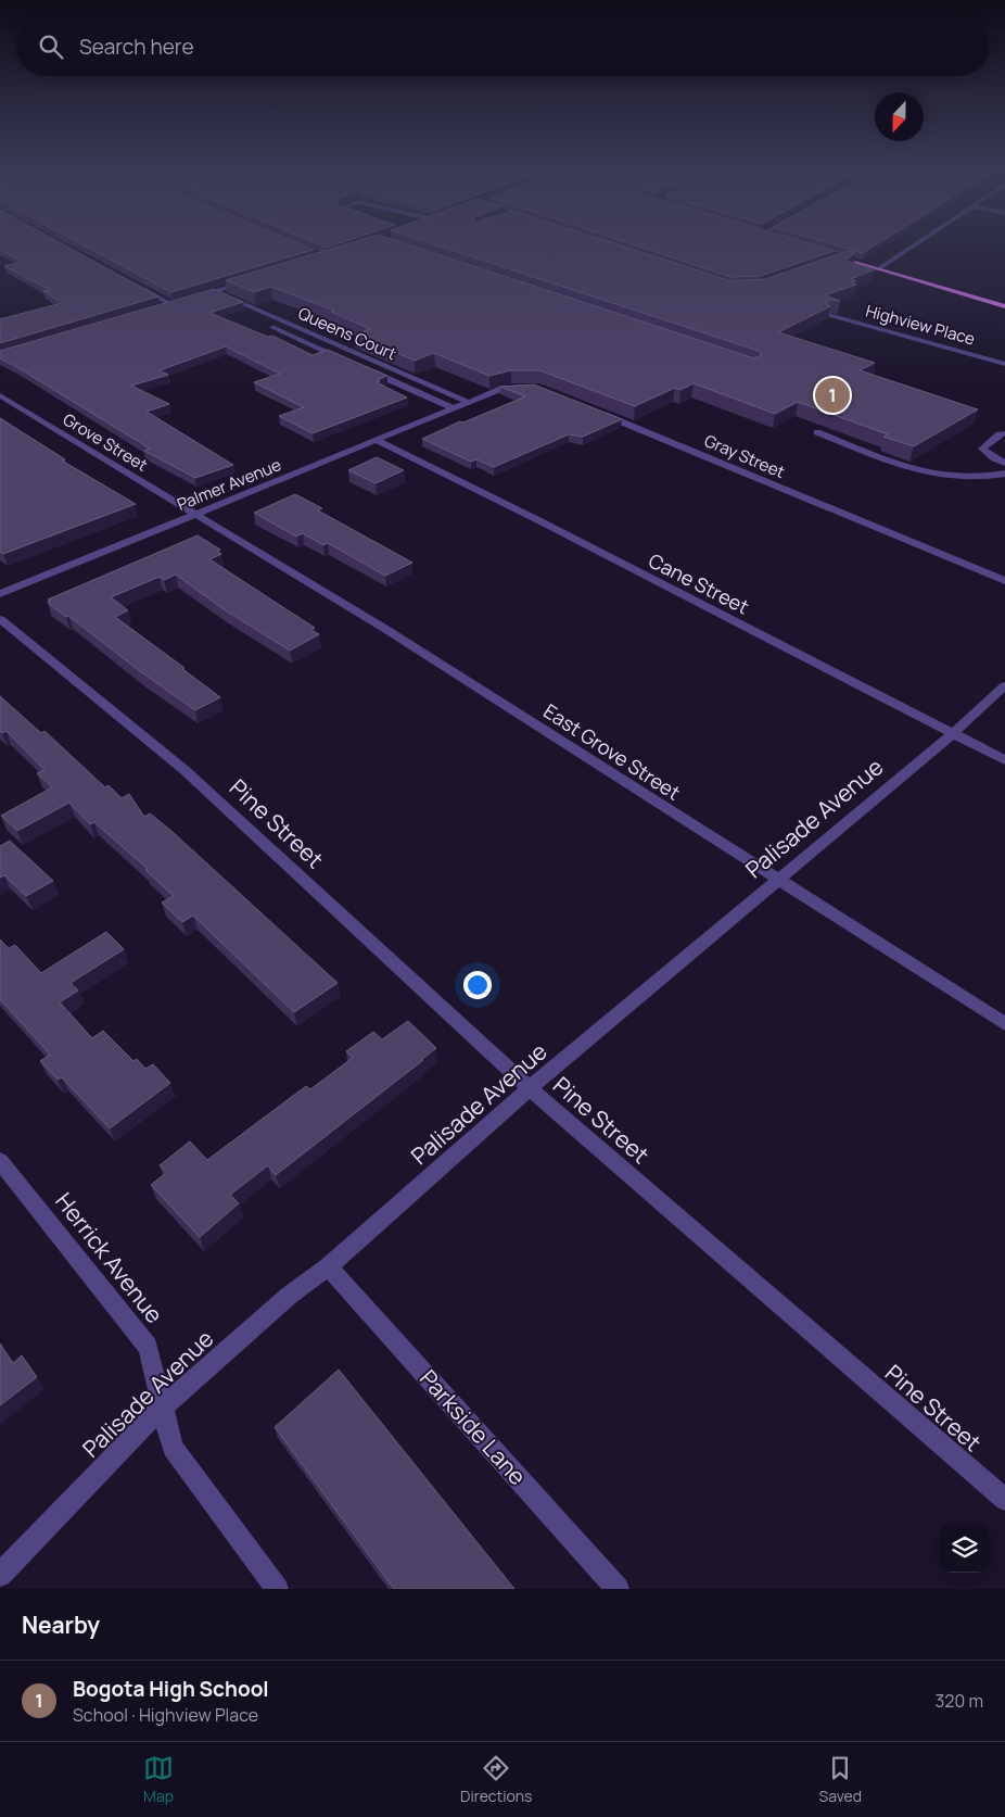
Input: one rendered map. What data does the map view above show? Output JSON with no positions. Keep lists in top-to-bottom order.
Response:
{
  "streets": {
    "street": [
      "Highview Place",
      "Queens Court",
      "Grove Street",
      "Gray Street",
      "Palmer Avenue",
      "Cane Street",
      "East Grove Street",
      "Palisade Avenue",
      "Pine Street",
      "Herrick Avenue",
      "Parkside Lane"
    ]
  },
  "crossings": [
    ["Queens Court", "Palmer Avenue"],
    ["Grove Street", "Palmer Avenue"],
    ["Grove Street", "East Grove Street"],
    ["Palmer Avenue", "Cane Street"],
    ["Palmer Avenue", "East Grove Street"],
    ["Cane Street", "Palisade Avenue"],
    ["East Grove Street", "Palisade Avenue"],
    ["Palisade Avenue", "Pine Street"],
    ["Palisade Avenue", "Herrick Avenue"],
    ["Palisade Avenue", "Parkside Lane"]
  ],
  "north": "bottom",
  "page": {
    "search": "Search here",
    "pins": "1",
    "heading": "Nearby",
    "list": [
      {
        "mark": "1",
        "name": "Bogota High School",
        "note": "School · Highview Place",
        "value": "320 m"
      }
    ],
    "nav": ["Map", "Directions", "Saved"]
  }
}
